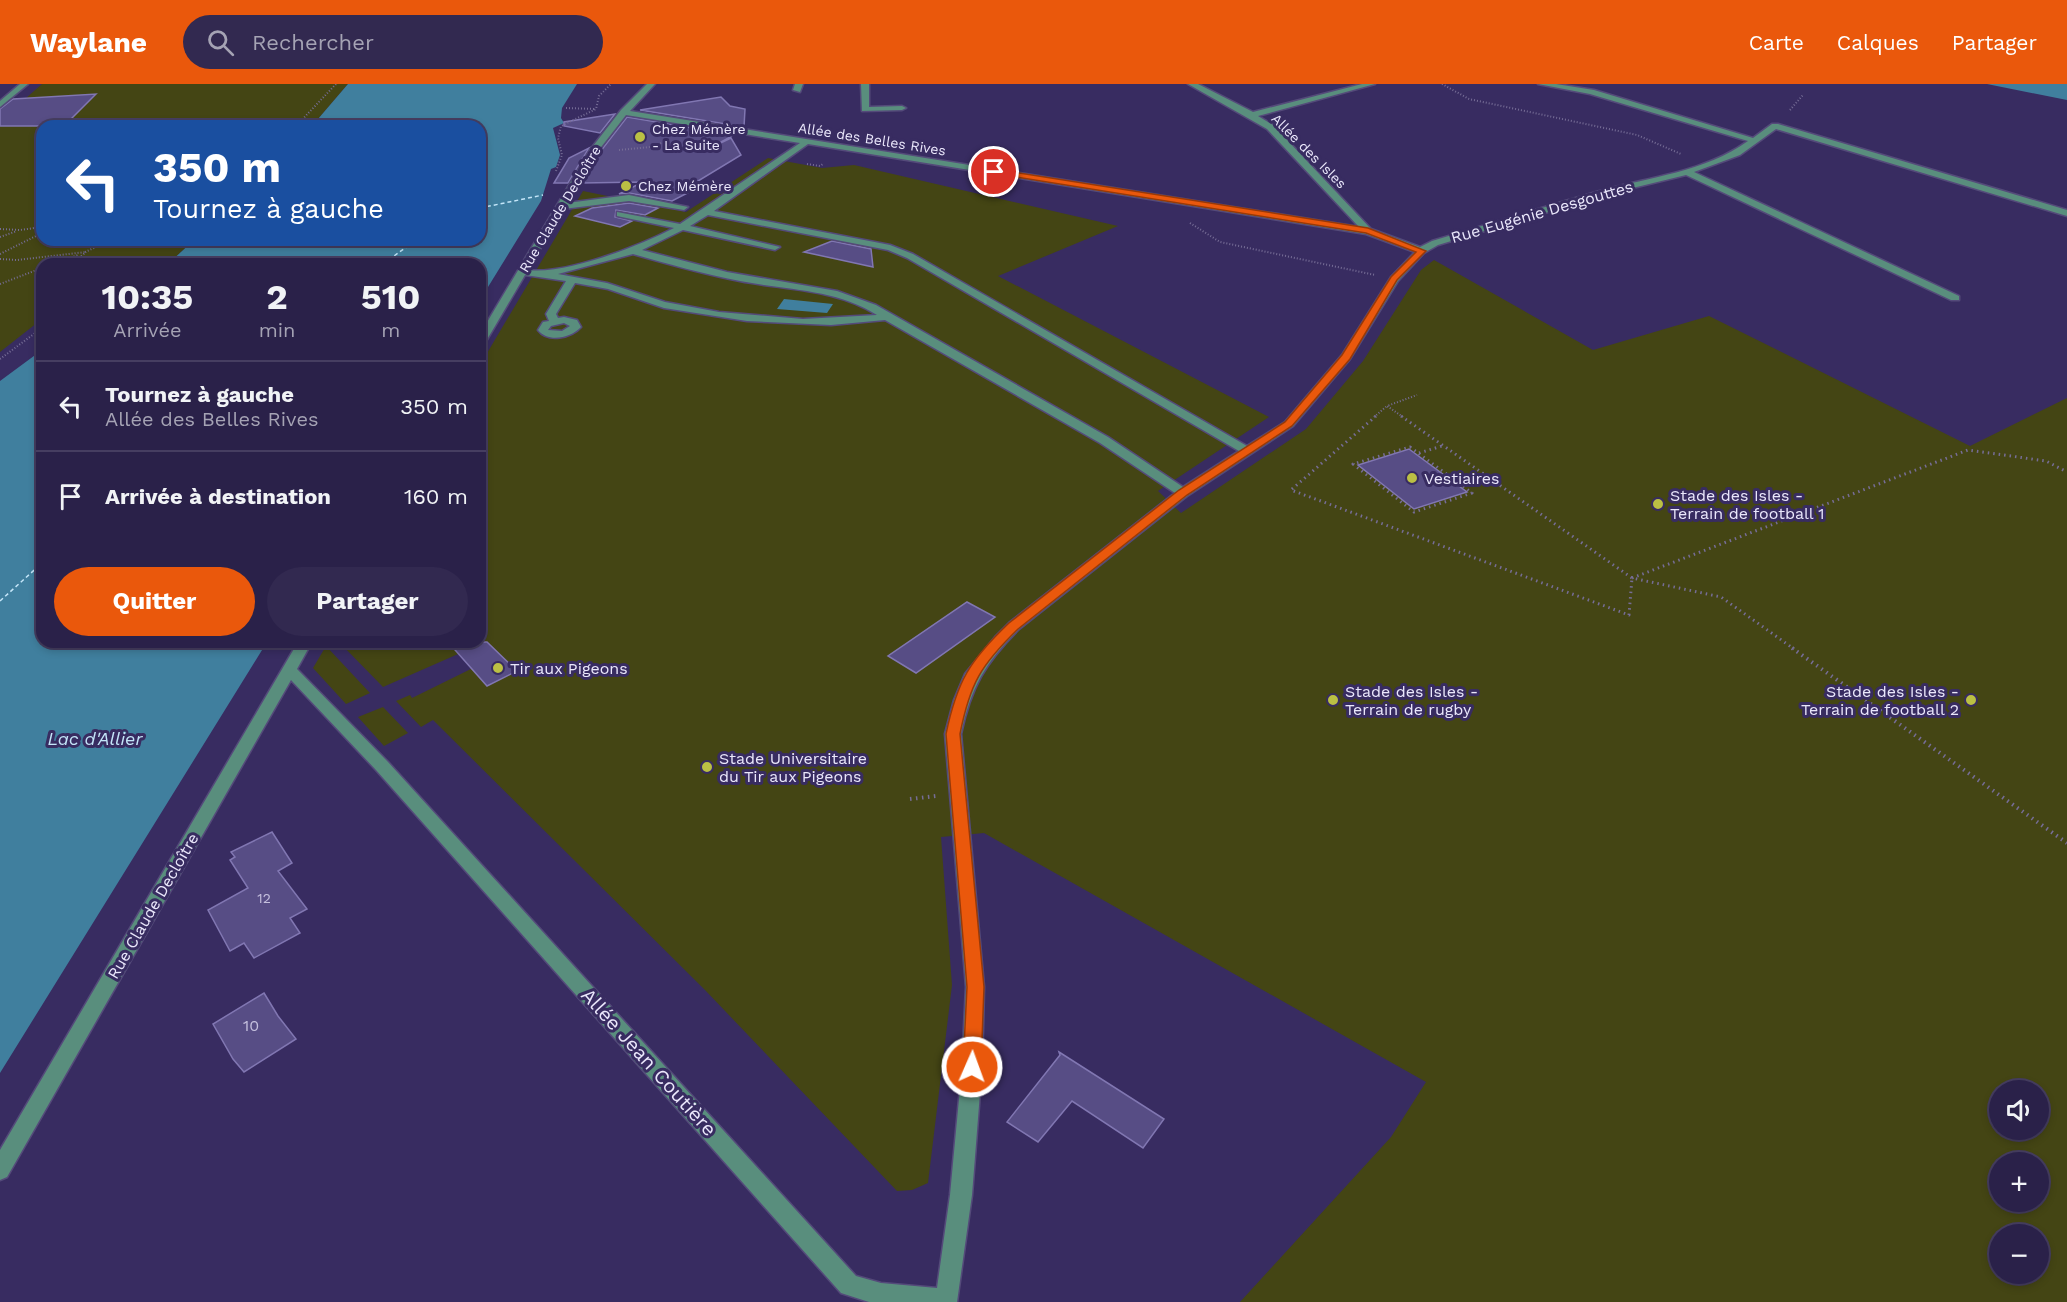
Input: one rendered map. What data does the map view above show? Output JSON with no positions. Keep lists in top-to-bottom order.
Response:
{
  "streets": {
    "street": [
      "Allée des Belles Rives",
      "Allée des Isles",
      "Rue Claude Decloître",
      "Rue Eugénie Desgouttes",
      "Allée Jean Coutière"
    ]
  },
  "crossings": [
    ["Allée des Belles Rives", "Allée des Isles"],
    ["Allée des Belles Rives", "Rue Claude Decloître"],
    ["Allée des Belles Rives", "Rue Eugénie Desgouttes"],
    ["Rue Claude Decloître", "Allée Jean Coutière"],
    ["Rue Eugénie Desgouttes", "Allée Jean Coutière"]
  ],
  "water": ["Lac d'Allier"],
  "places": [
    "Chez Mémère - La Suite",
    "Chez Mémère",
    "Vestiaires",
    "Stade des Isles - Terrain de football 1",
    "Tir aux Pigeons",
    "Stade des Isles - Terrain de rugby",
    "Stade des Isles - Terrain de football 2",
    "Stade Universitaire du Tir aux Pigeons"
  ],
  "house_numbers": ["12", "10"],
  "page": {
    "header": "Waylane",
    "search": "Rechercher",
    "nav": ["Carte", "Calques", "Partager"],
    "turn": ["350 m", "Tournez à gauche"],
    "eta": [
      "10:35",
      "Arrivée",
      "2",
      "min",
      "510",
      "m"
    ],
    "list": [
      {
        "name": "Tournez à gauche",
        "note": "Allée des Belles Rives",
        "value": "350 m"
      },
      {
        "name": "Arrivée à destination",
        "value": "160 m"
      }
    ],
    "buttons": ["Quitter", "Partager"],
    "map_buttons": ["+", "−"]
  }
}
